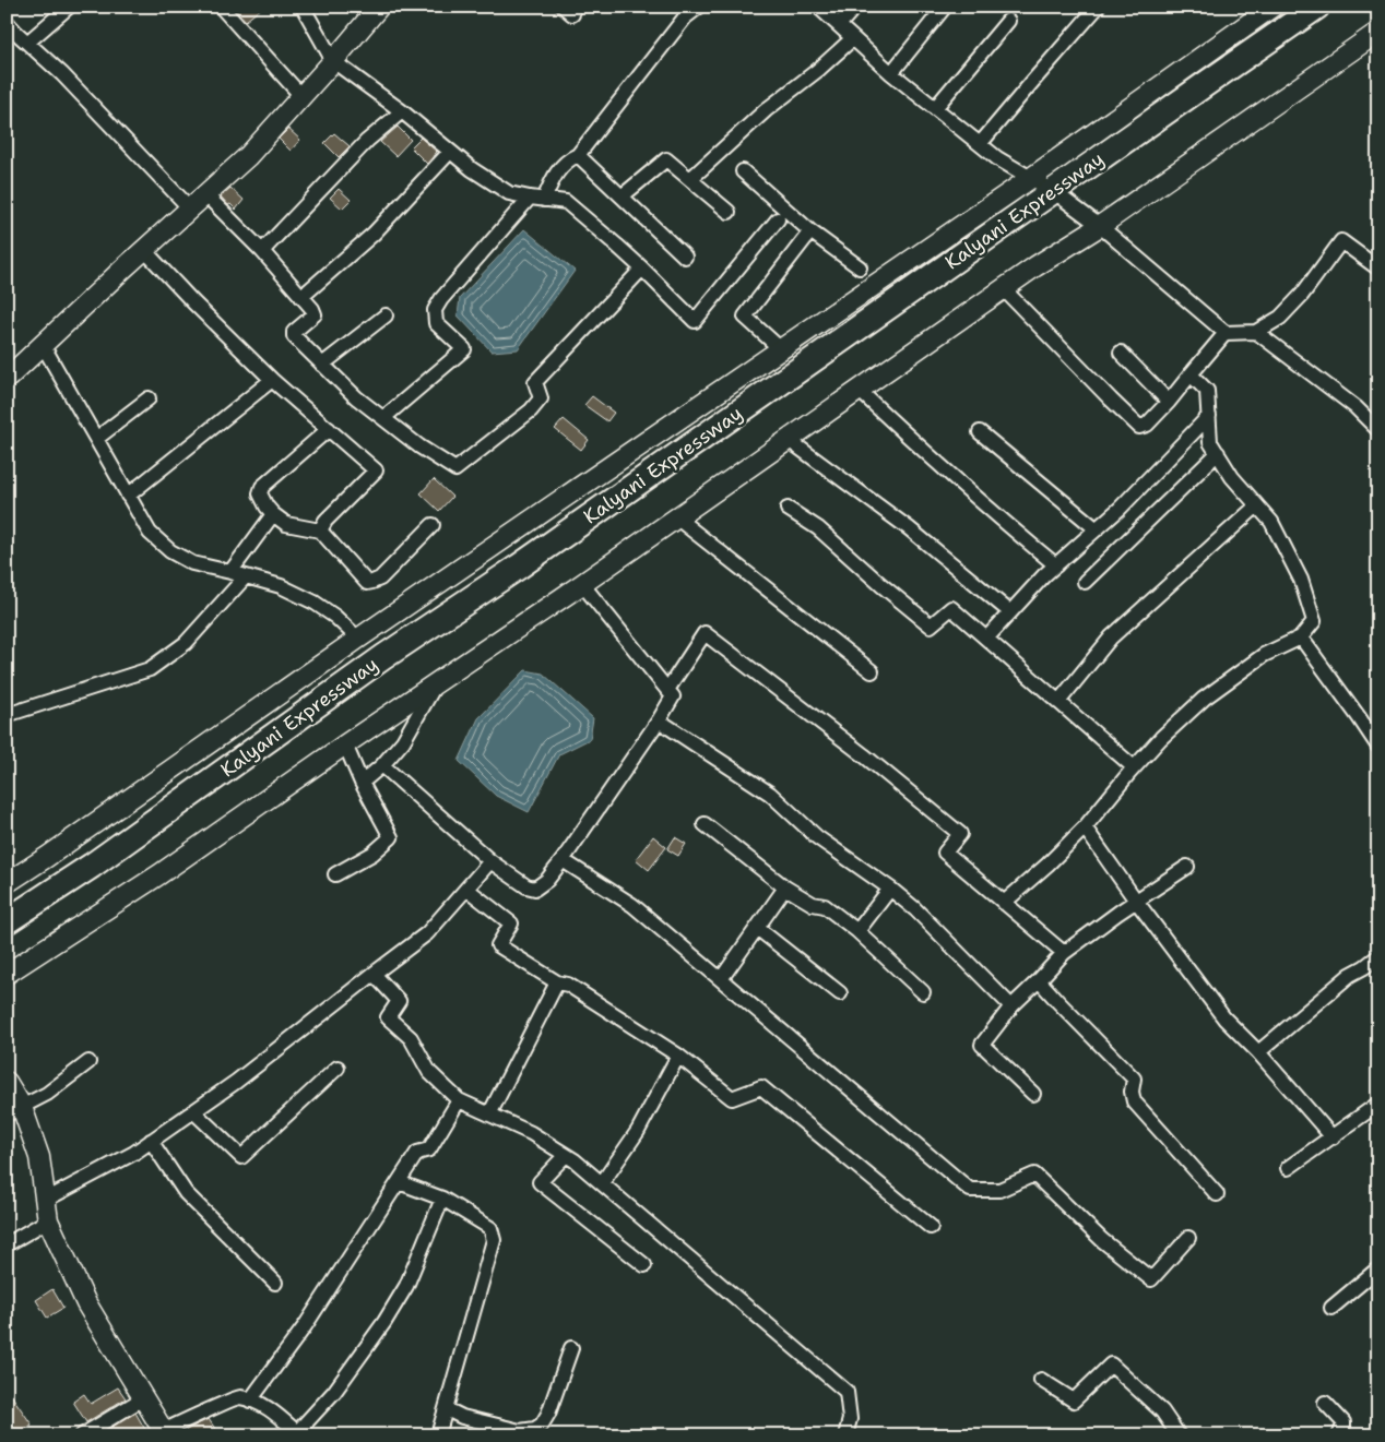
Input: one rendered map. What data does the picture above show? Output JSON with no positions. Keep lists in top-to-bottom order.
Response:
{
  "streets": {
    "highway": ["Kalyani Expressway"]
  }
}
